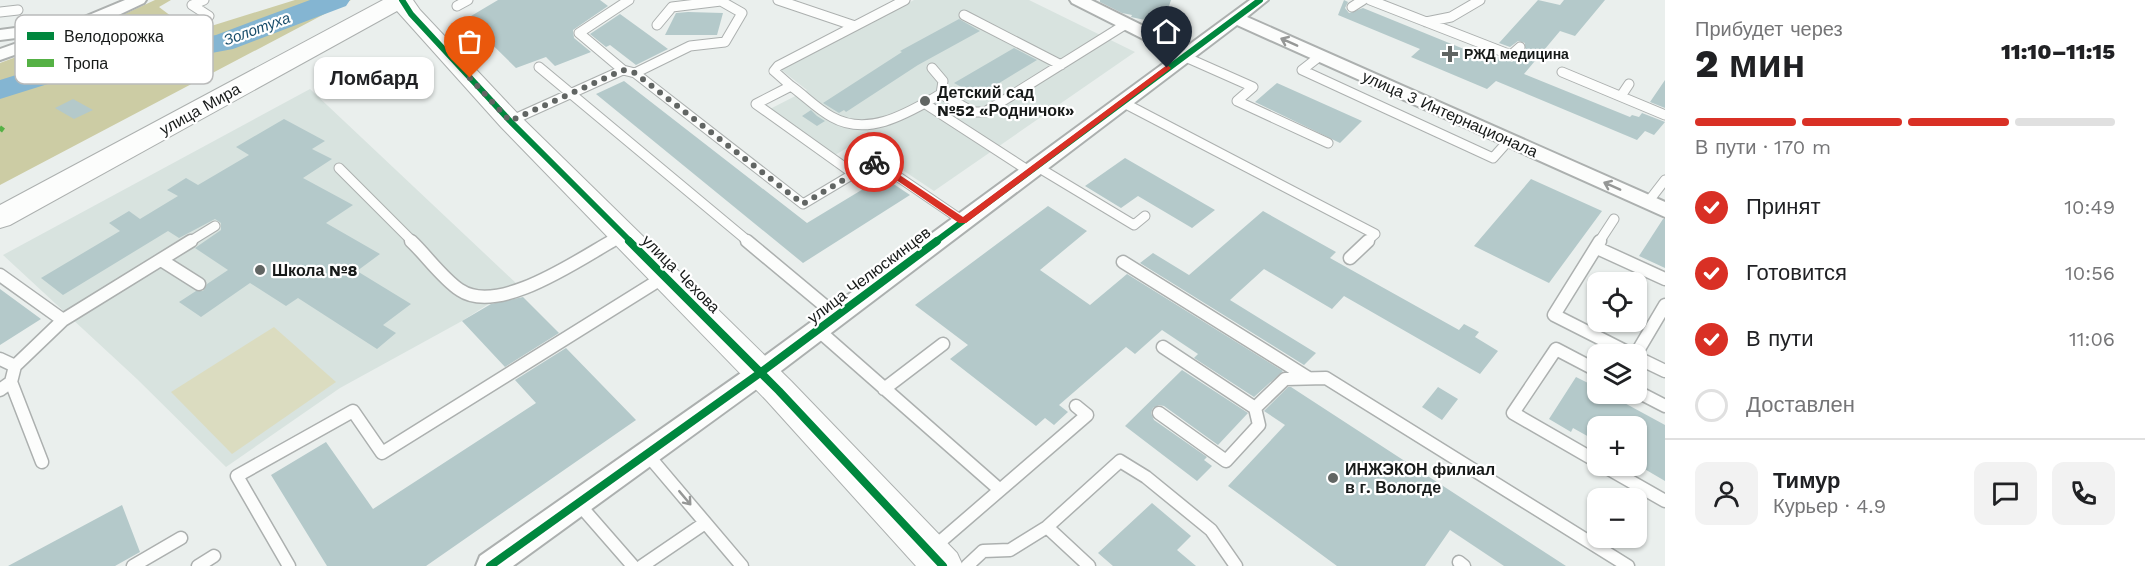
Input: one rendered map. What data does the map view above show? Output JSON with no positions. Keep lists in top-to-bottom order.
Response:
{
  "streets": {
    "street": [
      "улица Мира",
      "улица 3 Интернационала",
      "улица Чехова",
      "улица Челюскинцев"
    ]
  },
  "crossings": [
    ["улица Мира", "улица Чехова"],
    ["улица 3 Интернационала", "улица Челюскинцев"],
    ["улица Чехова", "улица Челюскинцев"]
  ],
  "one_way": ["улица 3 Интернационала"],
  "water": ["Золотуха"],
  "places": {
    "health": ["РЖД медицина"],
    "other": [
      "Ломбард",
      "Детский сад №52 «Родничок»",
      "Школа №8",
      "ИНЖЭКОН филиал в г. Вологде"
    ]
  },
  "legend": ["Велодорожка", "Тропа"],
  "page": {
    "heading": ["2 мин", "Прибудет через", "11:10–11:15"],
    "panel": ["Тимур", "Курьер · 4.9"],
    "bubble": "Ломбард",
    "bar": "В пути · 170 m",
    "list": [
      ["Принят", "10:49"],
      ["Готовится", "10:56"],
      ["В пути", "11:06"],
      "Доставлен"
    ],
    "map_buttons": ["+", "−"]
  }
}
